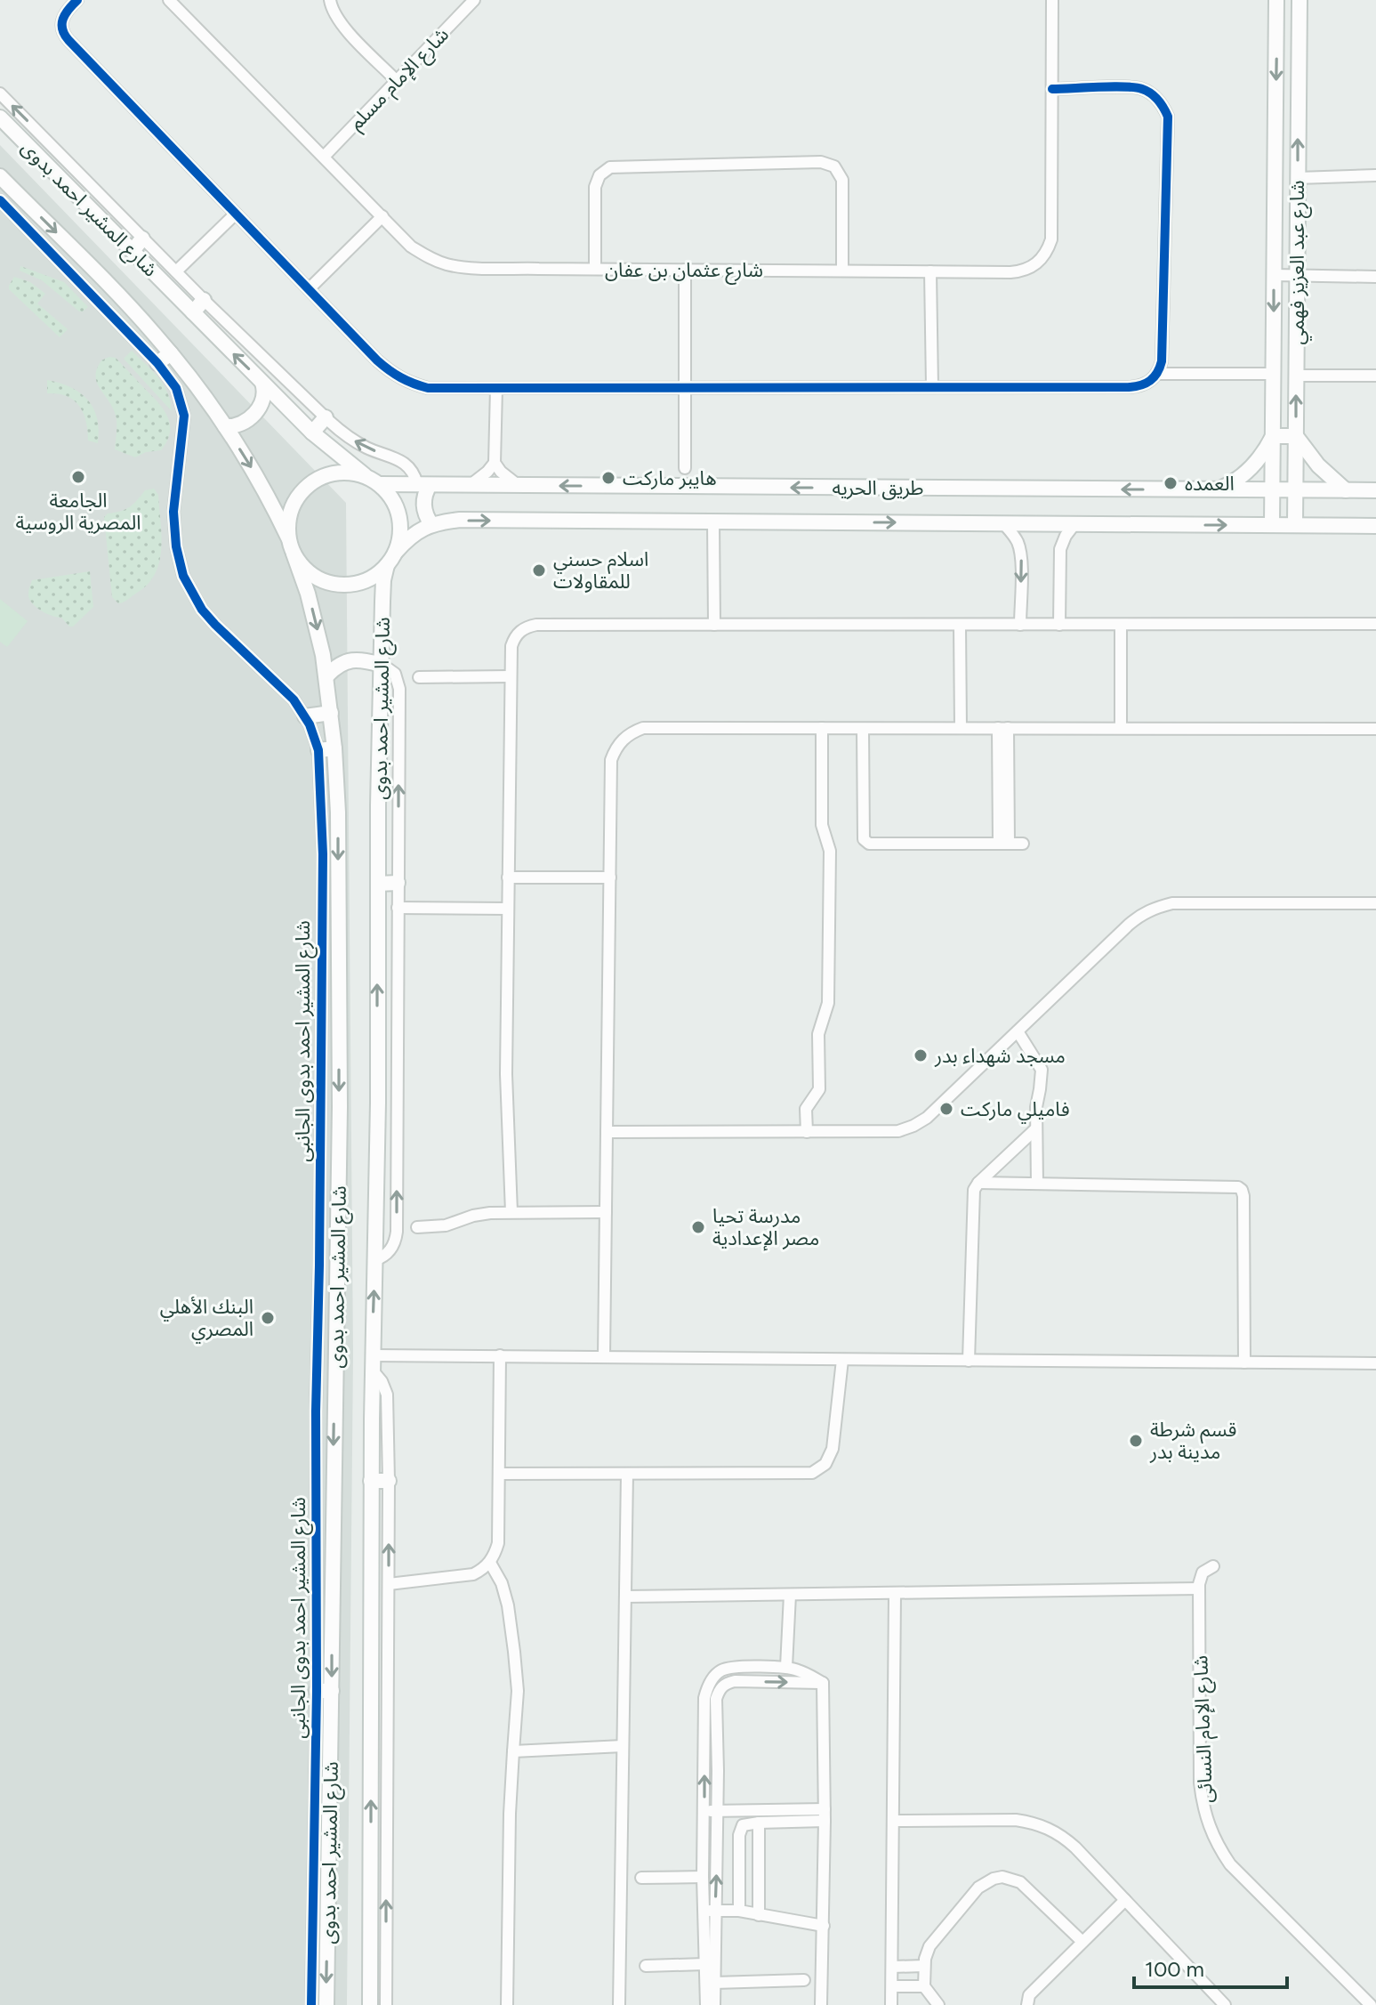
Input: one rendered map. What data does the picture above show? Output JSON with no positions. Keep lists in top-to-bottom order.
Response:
{
  "streets": {
    "street": [
      "شارع الإمام مسلم",
      "شارع المشير احمد بدوى",
      "شارع عبد العزيز فهمي",
      "شارع عثمان بن عفان",
      "طريق الحريه",
      "شارع المشير احمد بدوى الجانبى",
      "شارع الإمام النسائى"
    ]
  },
  "crossings": [
    ["شارع الإمام مسلم", "شارع عثمان بن عفان"],
    ["شارع المشير احمد بدوى", "طريق الحريه"],
    ["شارع المشير احمد بدوى", "شارع المشير احمد بدوى الجانبى"],
    ["شارع عبد العزيز فهمي", "طريق الحريه"]
  ],
  "places": [
    "الجامعة المصرية الروسية",
    "هايبر ماركت",
    "العمده",
    "اسلام حسني للمقاولات",
    "مسجد شهداء بدر",
    "فاميلي ماركت",
    "مدرسة تحيا مصر الإعدادية",
    "البنك الأهلي المصري",
    "قسم شرطة مدينة بدر"
  ],
  "scale_bar": "100 m"
}
